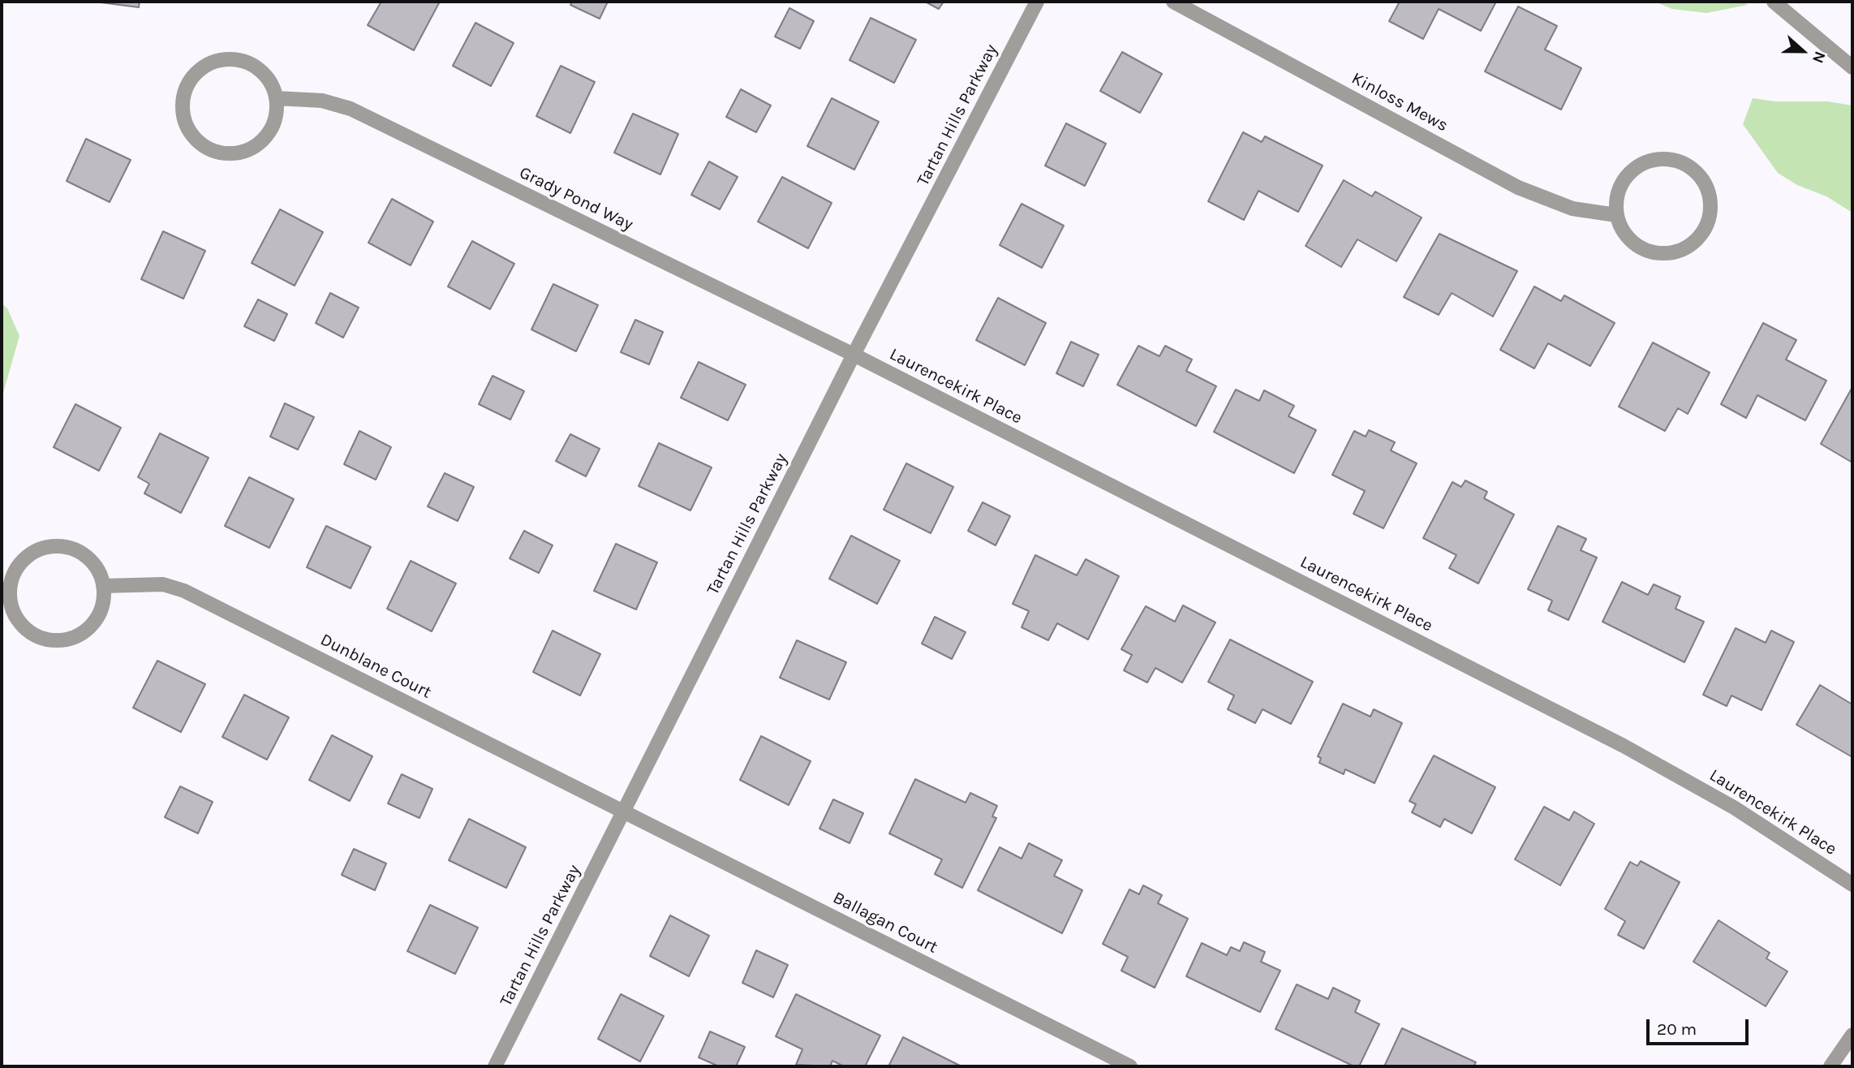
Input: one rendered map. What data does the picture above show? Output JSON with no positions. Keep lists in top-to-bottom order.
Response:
{
  "streets": {
    "street": [
      "Kinloss Mews",
      "Tartan Hills Parkway",
      "Grady Pond Way",
      "Laurencekirk Place",
      "Dunblane Court",
      "Ballagan Court"
    ]
  },
  "crossings": [
    ["Tartan Hills Parkway", "Grady Pond Way"],
    ["Tartan Hills Parkway", "Laurencekirk Place"],
    ["Tartan Hills Parkway", "Dunblane Court"],
    ["Tartan Hills Parkway", "Ballagan Court"],
    ["Grady Pond Way", "Laurencekirk Place"],
    ["Dunblane Court", "Ballagan Court"]
  ],
  "scale_bar": "20 m",
  "north": "right"
}
